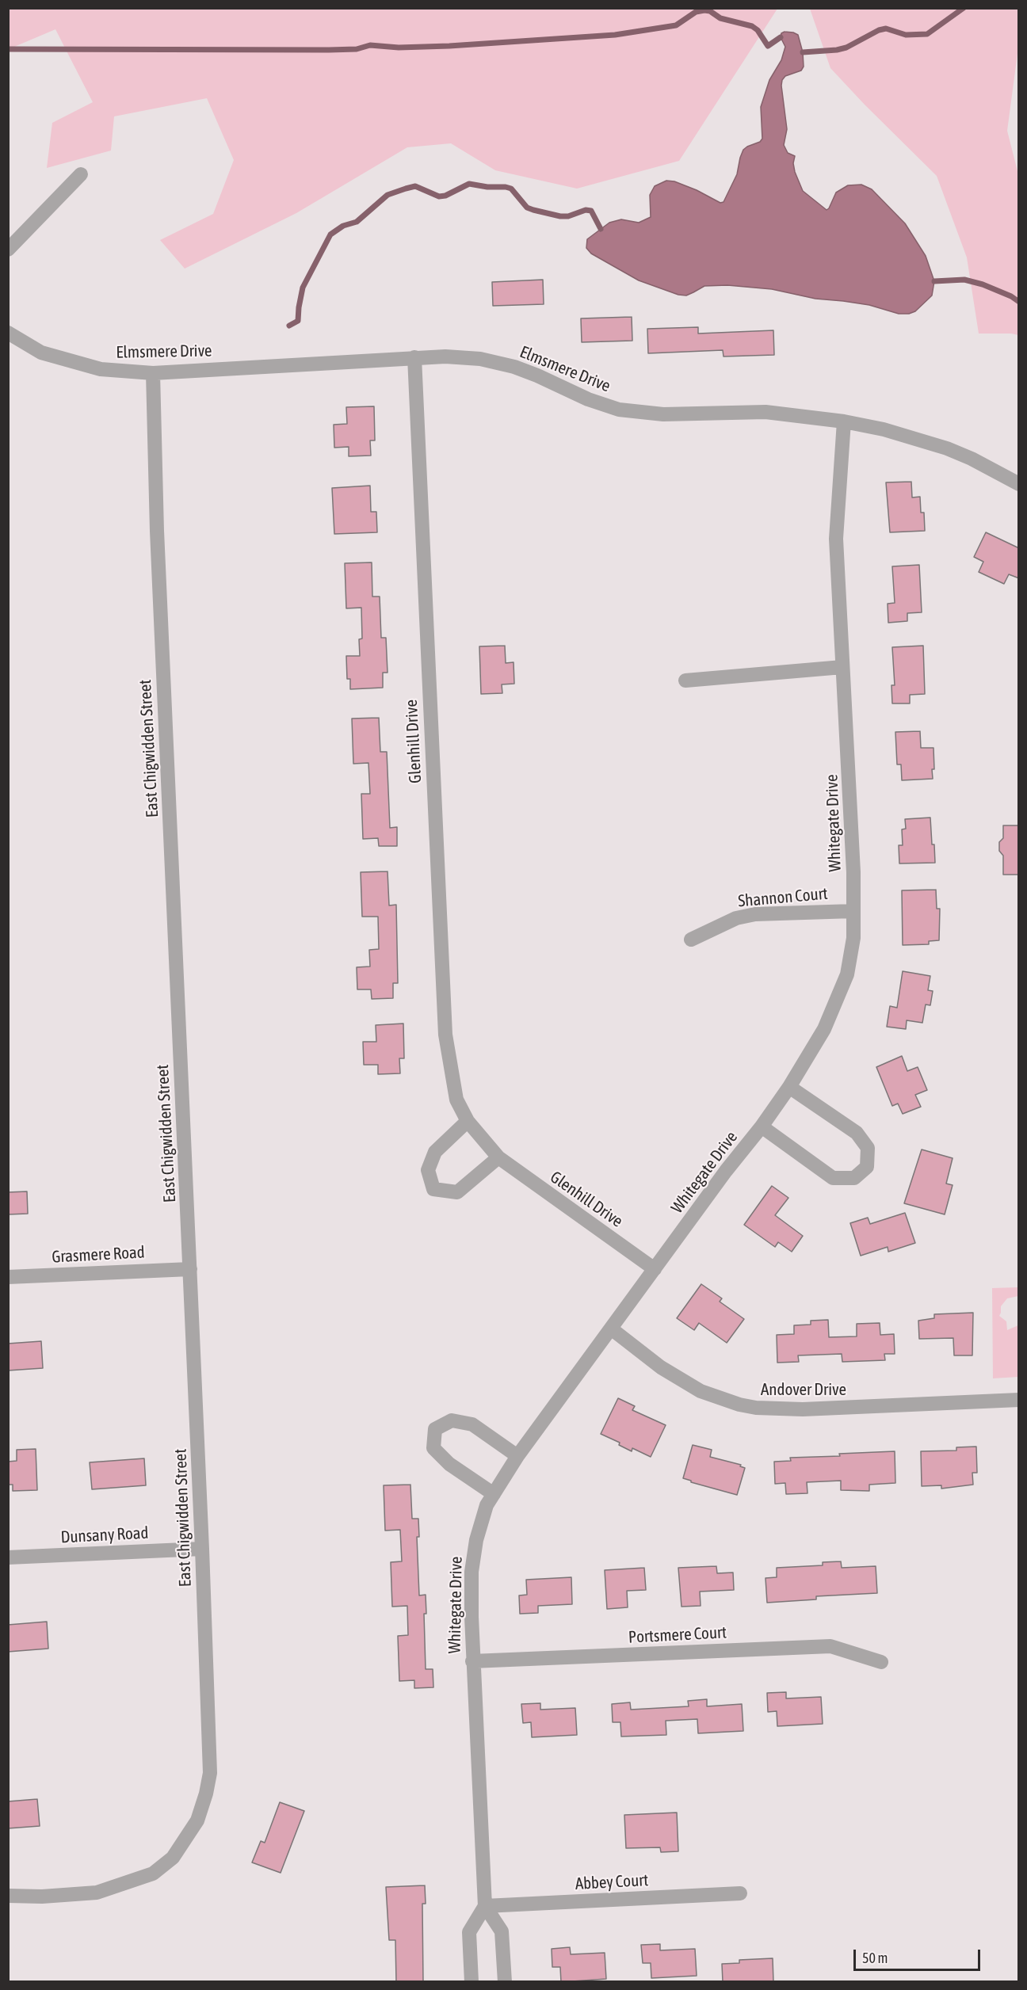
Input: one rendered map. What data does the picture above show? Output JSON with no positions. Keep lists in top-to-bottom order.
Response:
{
  "streets": {
    "street": [
      "Elmsmere Drive",
      "Glenhill Drive",
      "East Chigwidden Street",
      "Whitegate Drive",
      "Shannon Court",
      "Grasmere Road",
      "Andover Drive",
      "Dunsany Road",
      "Portsmere Court",
      "Abbey Court"
    ]
  },
  "crossings": [
    ["Elmsmere Drive", "Glenhill Drive"],
    ["Elmsmere Drive", "East Chigwidden Street"],
    ["Elmsmere Drive", "Whitegate Drive"],
    ["Glenhill Drive", "Whitegate Drive"],
    ["East Chigwidden Street", "Grasmere Road"],
    ["East Chigwidden Street", "Dunsany Road"],
    ["Whitegate Drive", "Shannon Court"],
    ["Whitegate Drive", "Andover Drive"],
    ["Whitegate Drive", "Portsmere Court"],
    ["Whitegate Drive", "Abbey Court"]
  ],
  "scale_bar": "50 m"
}
